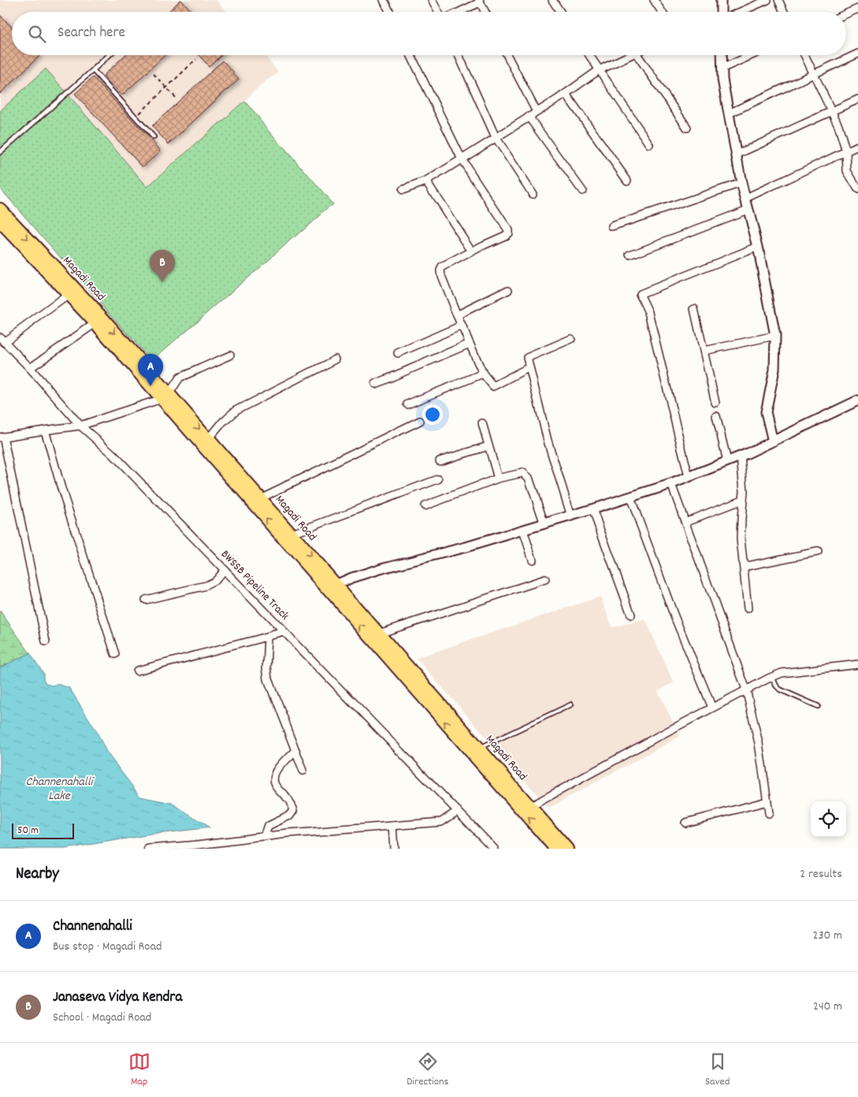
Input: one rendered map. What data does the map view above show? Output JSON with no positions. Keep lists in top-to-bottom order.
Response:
{
  "streets": {
    "main road": ["Magadi Road"],
    "street": ["BWSSB Pipeline Track"]
  },
  "water": ["Channenahalli Lake"],
  "scale_bar": "50 m",
  "page": {
    "search": "Search here",
    "pins": ["B", "A"],
    "scale": "50 m",
    "heading": ["Nearby", "2 results"],
    "list": [
      {
        "mark": "A",
        "name": "Channenahalli",
        "note": "Bus stop · Magadi Road",
        "value": "230 m"
      },
      {
        "mark": "B",
        "name": "Janaseva Vidya Kendra",
        "note": "School · Magadi Road",
        "value": "240 m"
      }
    ],
    "nav": ["Map", "Directions", "Saved"]
  }
}
